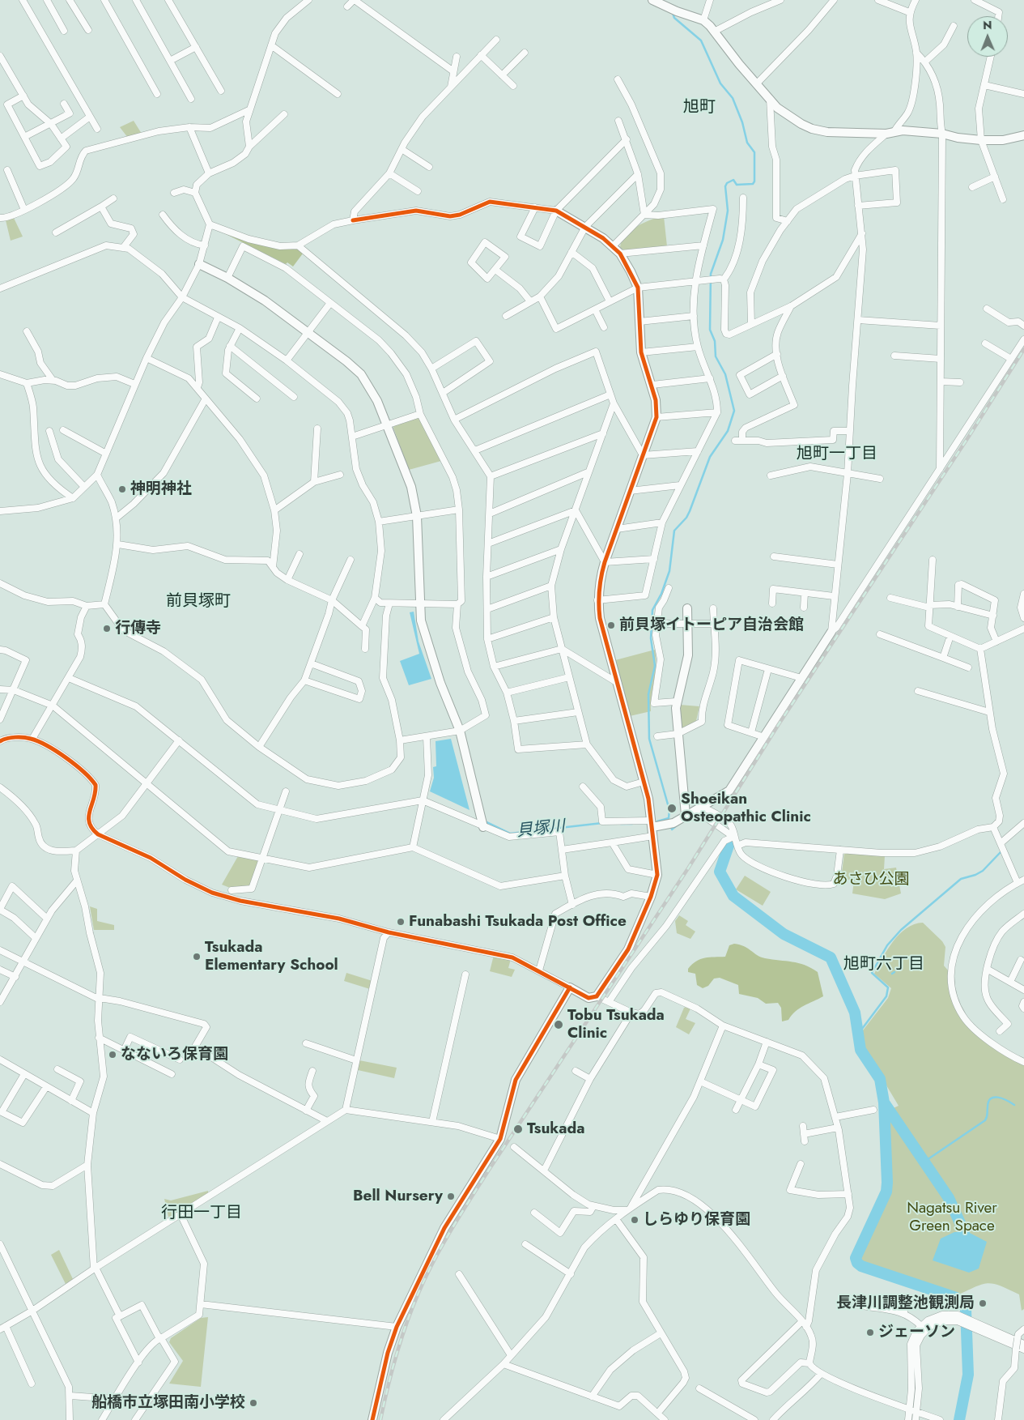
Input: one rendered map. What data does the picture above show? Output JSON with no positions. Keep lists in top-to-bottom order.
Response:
{
  "districts": [
    "旭町",
    "旭町一丁目",
    "前貝塚町",
    "旭町六丁目",
    "行田一丁目"
  ],
  "water": ["貝塚川"],
  "parks": ["あさひ公園", "Nagatsu River Green Space"],
  "places": [
    "神明神社",
    "前貝塚イトーピア自治会館",
    "行傳寺",
    "Shoeikan Osteopathic Clinic",
    "Funabashi Tsukada Post Office",
    "Tsukada Elementary School",
    "Tobu Tsukada Clinic",
    "なないろ保育園",
    "Tsukada",
    "Bell Nursery",
    "しらゆり保育園",
    "長津川調整池観測局",
    "ジェーソン",
    "船橋市立塚田南小学校"
  ],
  "north": "top"
}
